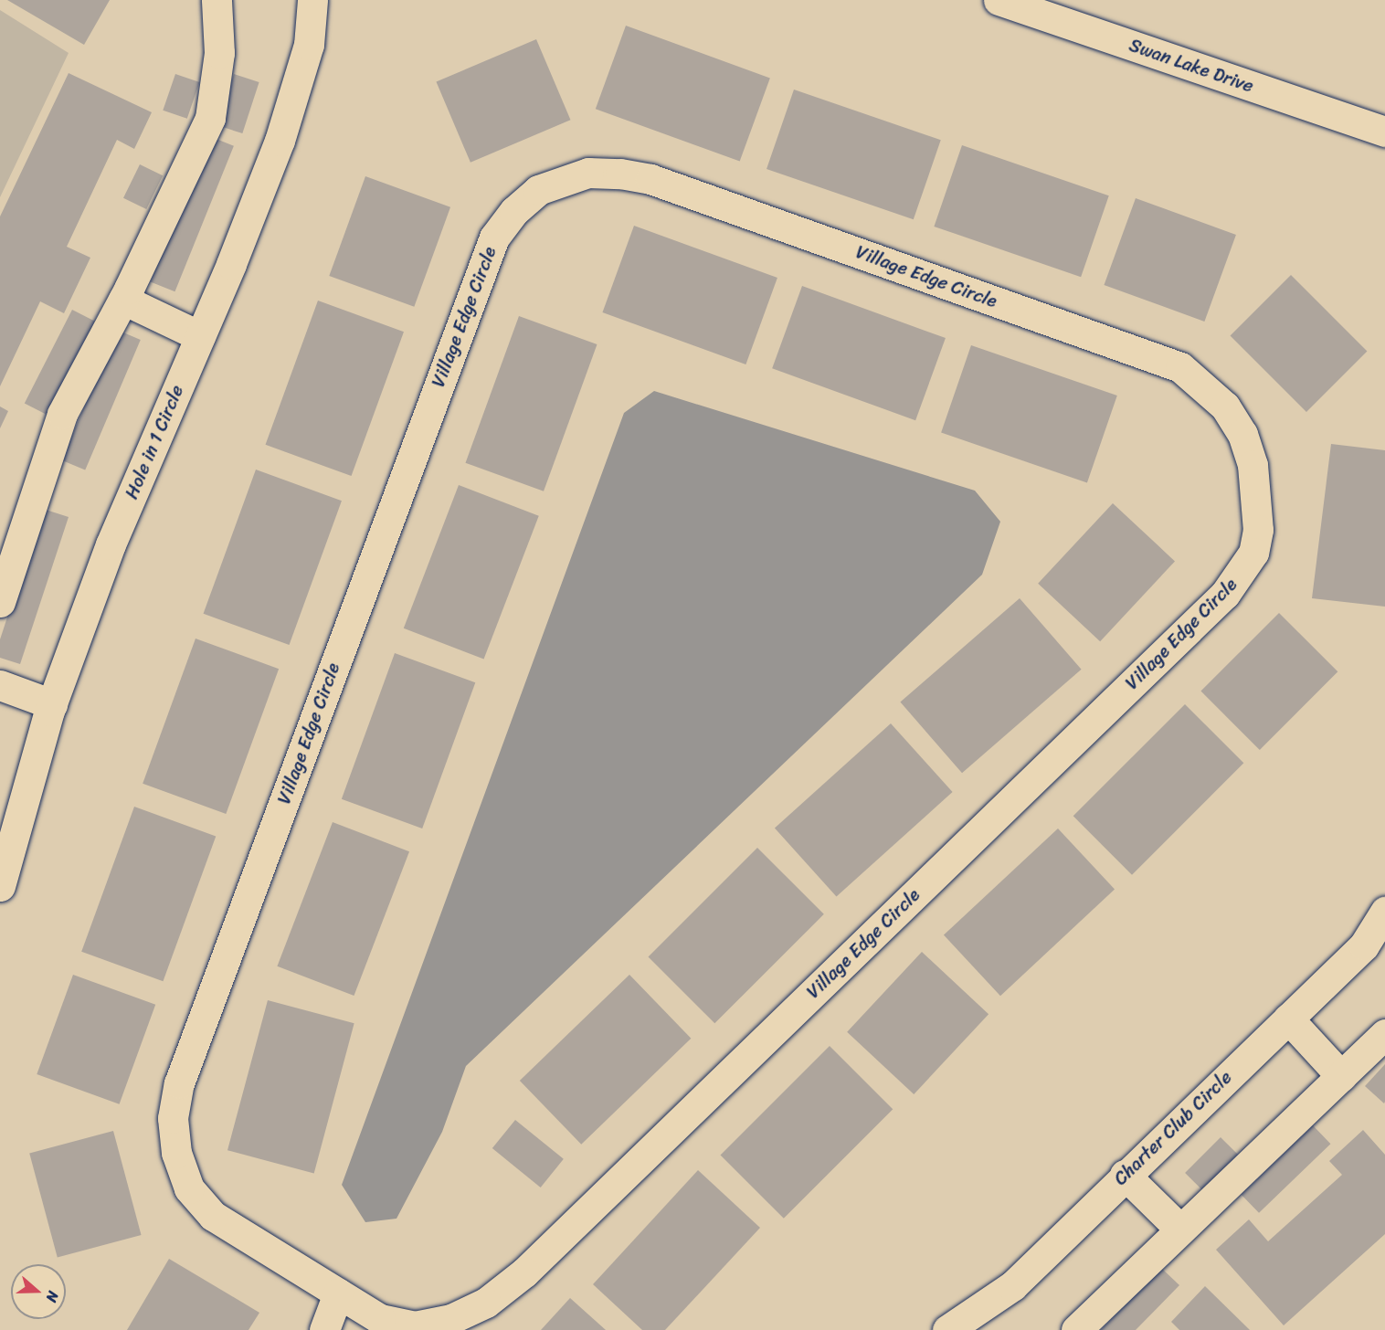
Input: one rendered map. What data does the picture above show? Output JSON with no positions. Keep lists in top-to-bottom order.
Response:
{
  "streets": {
    "street": [
      "Swan Lake Drive",
      "Village Edge Circle",
      "Hole in 1 Circle",
      "Charter Club Circle"
    ]
  },
  "north": "right"
}
